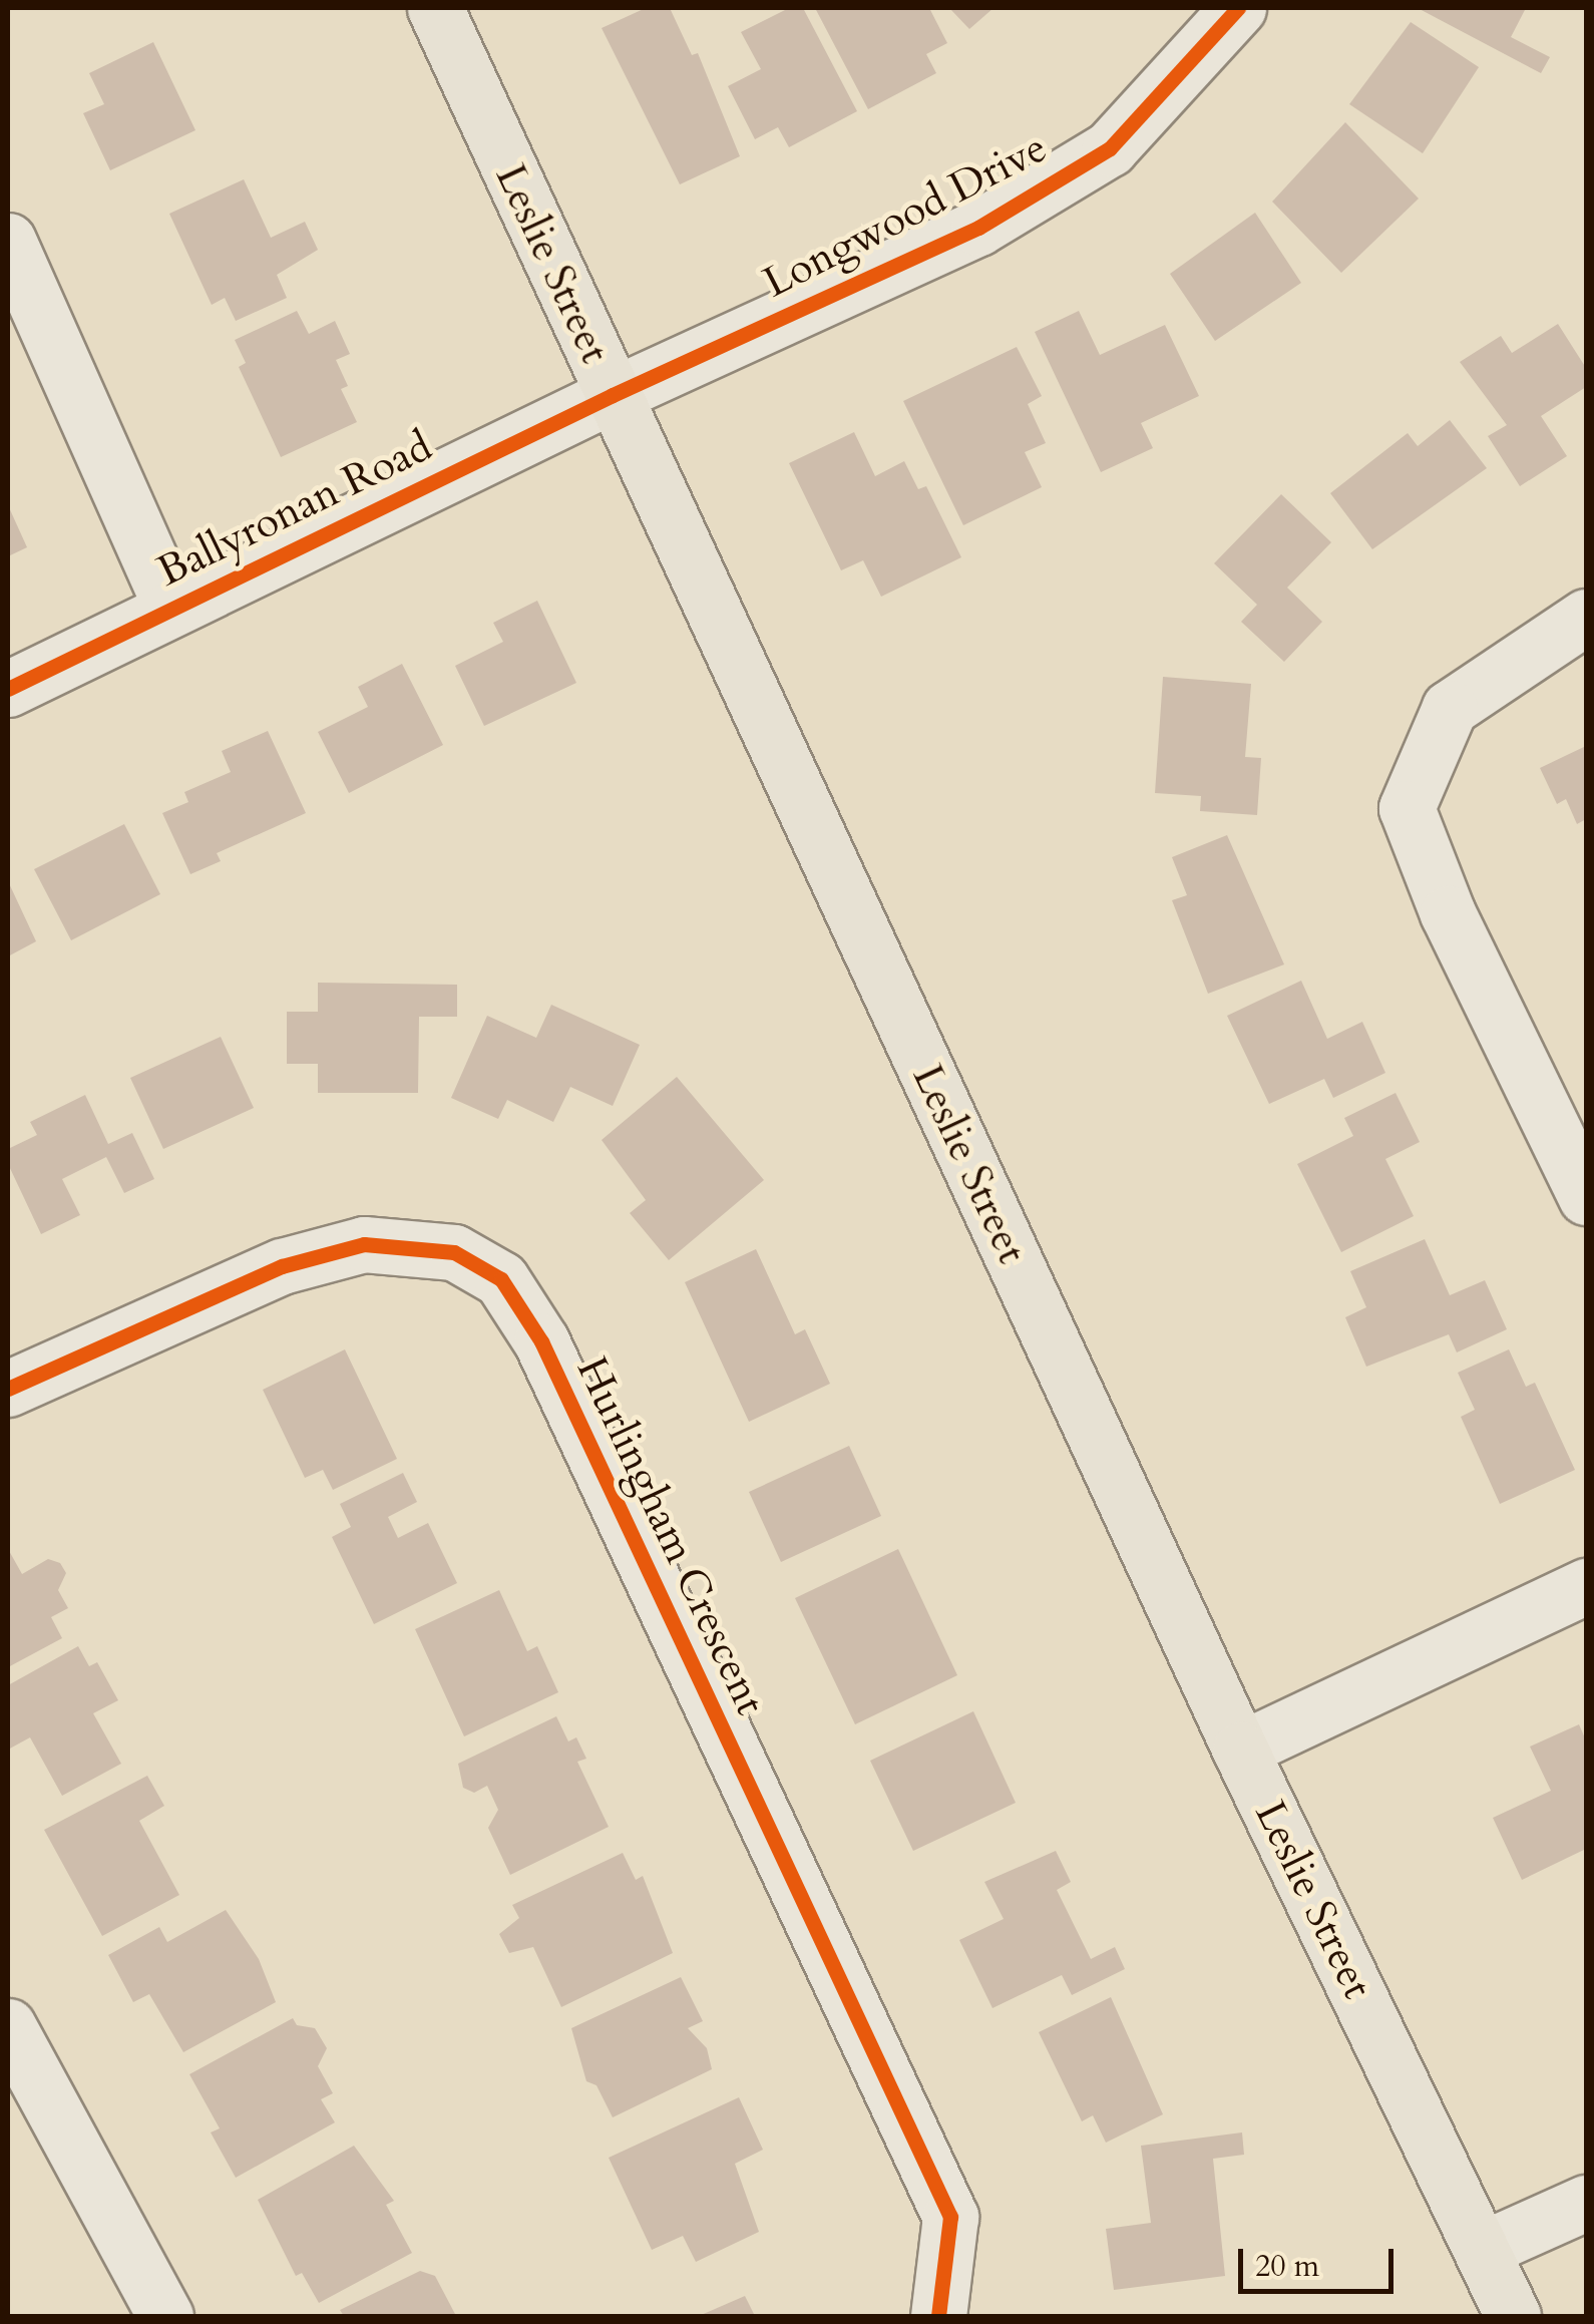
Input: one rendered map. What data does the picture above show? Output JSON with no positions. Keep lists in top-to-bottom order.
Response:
{
  "streets": {
    "main road": ["Leslie Street"],
    "street": ["Longwood Drive", "Ballyronan Road", "Hurlingham Crescent"]
  },
  "crossings": [
    ["Longwood Drive", "Leslie Street"],
    ["Longwood Drive", "Ballyronan Road"],
    ["Leslie Street", "Ballyronan Road"]
  ],
  "scale_bar": "20 m"
}
